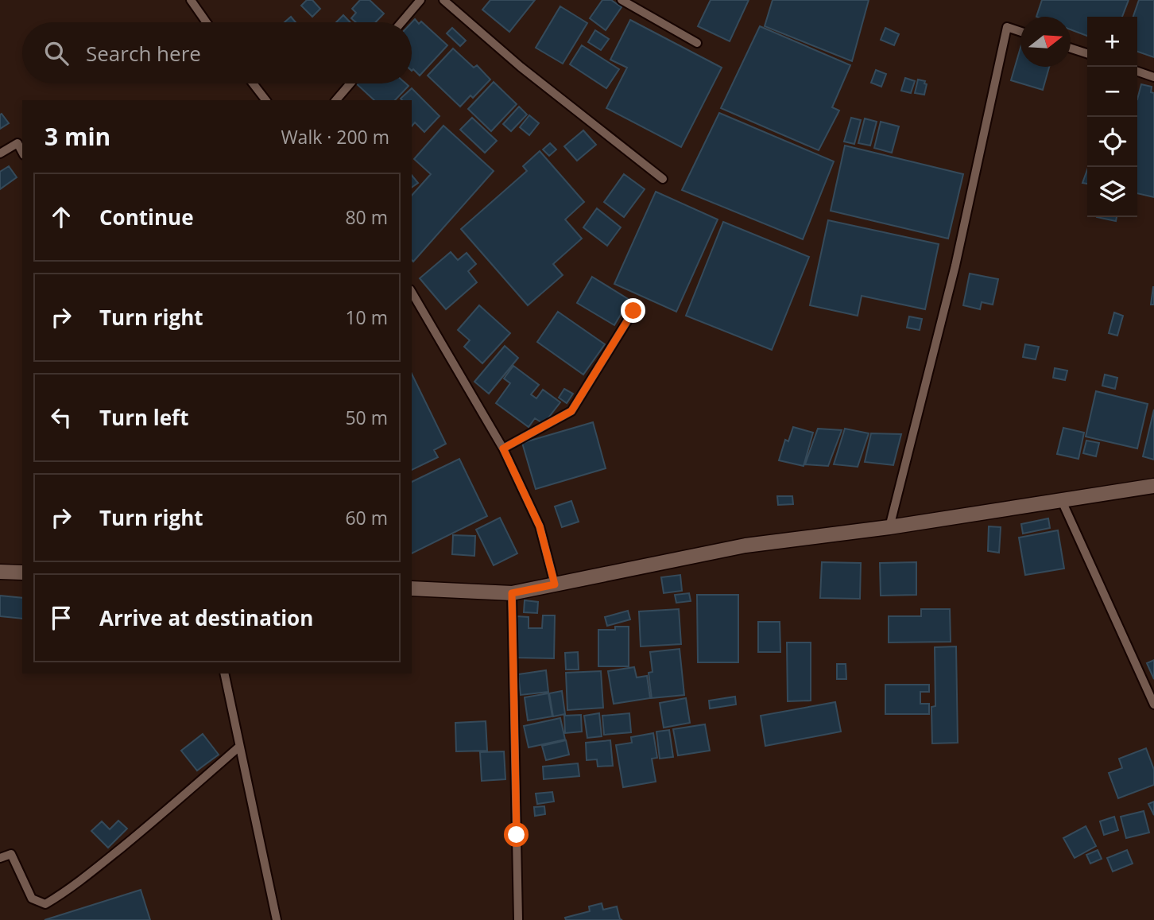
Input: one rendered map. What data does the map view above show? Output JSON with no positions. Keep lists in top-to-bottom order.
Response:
{
  "north": "right",
  "page": {
    "map_buttons": ["+", "−"],
    "search": "Search here",
    "heading": ["3 min", "Walk · 200 m"],
    "list": [
      ["Continue", "80 m"],
      ["Turn right", "10 m"],
      ["Turn left", "50 m"],
      ["Turn right", "60 m"],
      "Arrive at destination"
    ]
  }
}
